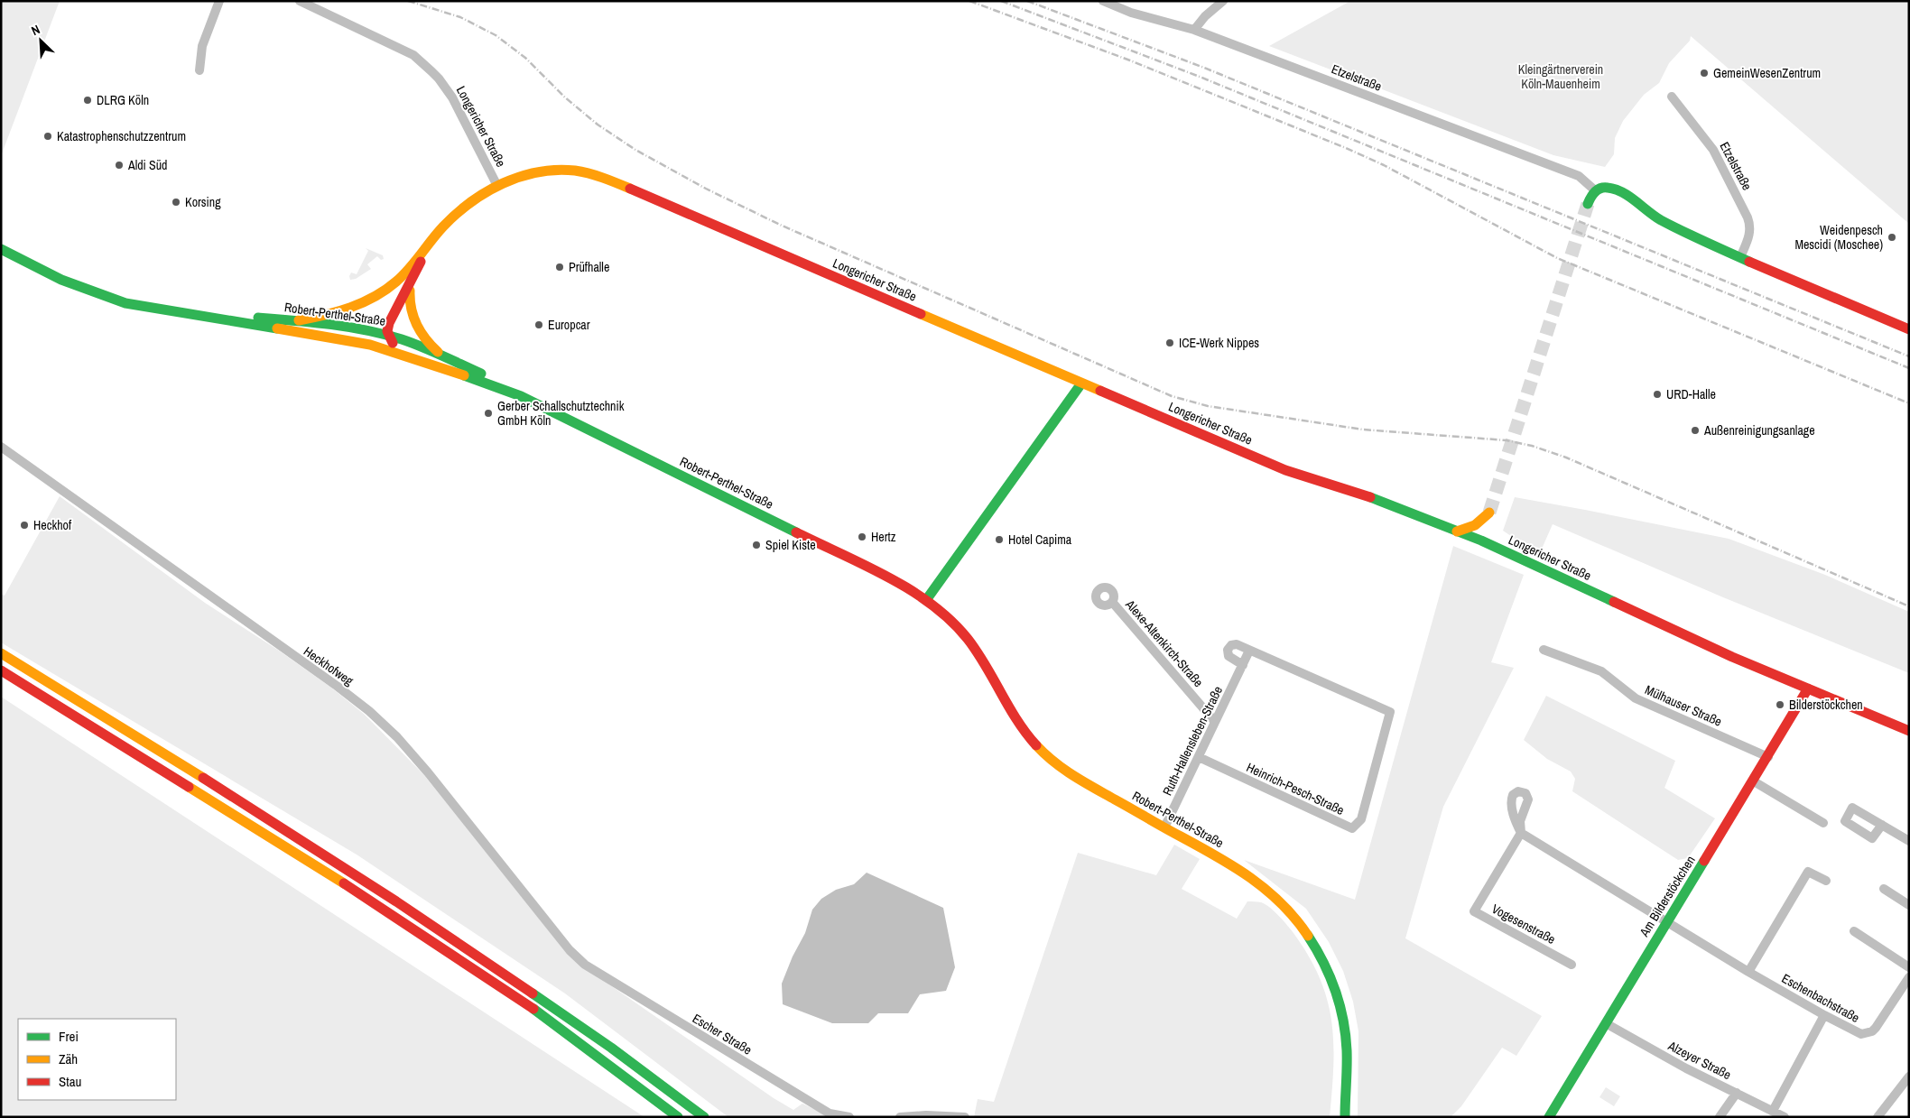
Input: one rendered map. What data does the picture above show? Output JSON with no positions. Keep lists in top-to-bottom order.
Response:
{
  "streets": {
    "main road": ["Longericher Straße", "Robert-Perthel-Straße", "Am Bilderstöckchen"],
    "street": [
      "Etzelstraße",
      "Alexe-Altenkirch-Straße",
      "Heckhofweg",
      "Mülhauser Straße",
      "Ruth-Hallensleben-Straße",
      "Heinrich-Pesch-Straße",
      "Vogesenstraße",
      "Eschenbachstraße",
      "Escher Straße",
      "Alzeyer Straße"
    ]
  },
  "crossings": [
    ["Longericher Straße", "Robert-Perthel-Straße"],
    ["Longericher Straße", "Am Bilderstöckchen"],
    ["Robert-Perthel-Straße", "Ruth-Hallensleben-Straße"],
    ["Alexe-Altenkirch-Straße", "Ruth-Hallensleben-Straße"],
    ["Heckhofweg", "Escher Straße"],
    ["Mülhauser Straße", "Am Bilderstöckchen"],
    ["Ruth-Hallensleben-Straße", "Heinrich-Pesch-Straße"],
    ["Am Bilderstöckchen", "Vogesenstraße"],
    ["Am Bilderstöckchen", "Eschenbachstraße"],
    ["Am Bilderstöckchen", "Alzeyer Straße"],
    ["Vogesenstraße", "Eschenbachstraße"]
  ],
  "parks": ["Kleingärtnerverein Köln-Mauenheim"],
  "places": [
    "GemeinWesenZentrum",
    "DLRG Köln",
    "Katastrophenschutzzentrum",
    "Aldi Süd",
    "Korsing",
    "Weidenpesch Mescidi (Moschee)",
    "Prüfhalle",
    "Europcar",
    "ICE-Werk Nippes",
    "URD-Halle",
    "Gerber Schallschutztechnik GmbH Köln",
    "Außenreinigungsanlage",
    "Heckhof",
    "Hertz",
    "Hotel Capima",
    "Spiel Kiste",
    "Bilderstöckchen"
  ],
  "legend": ["Frei", "Zäh", "Stau"],
  "north": "top left"
}
